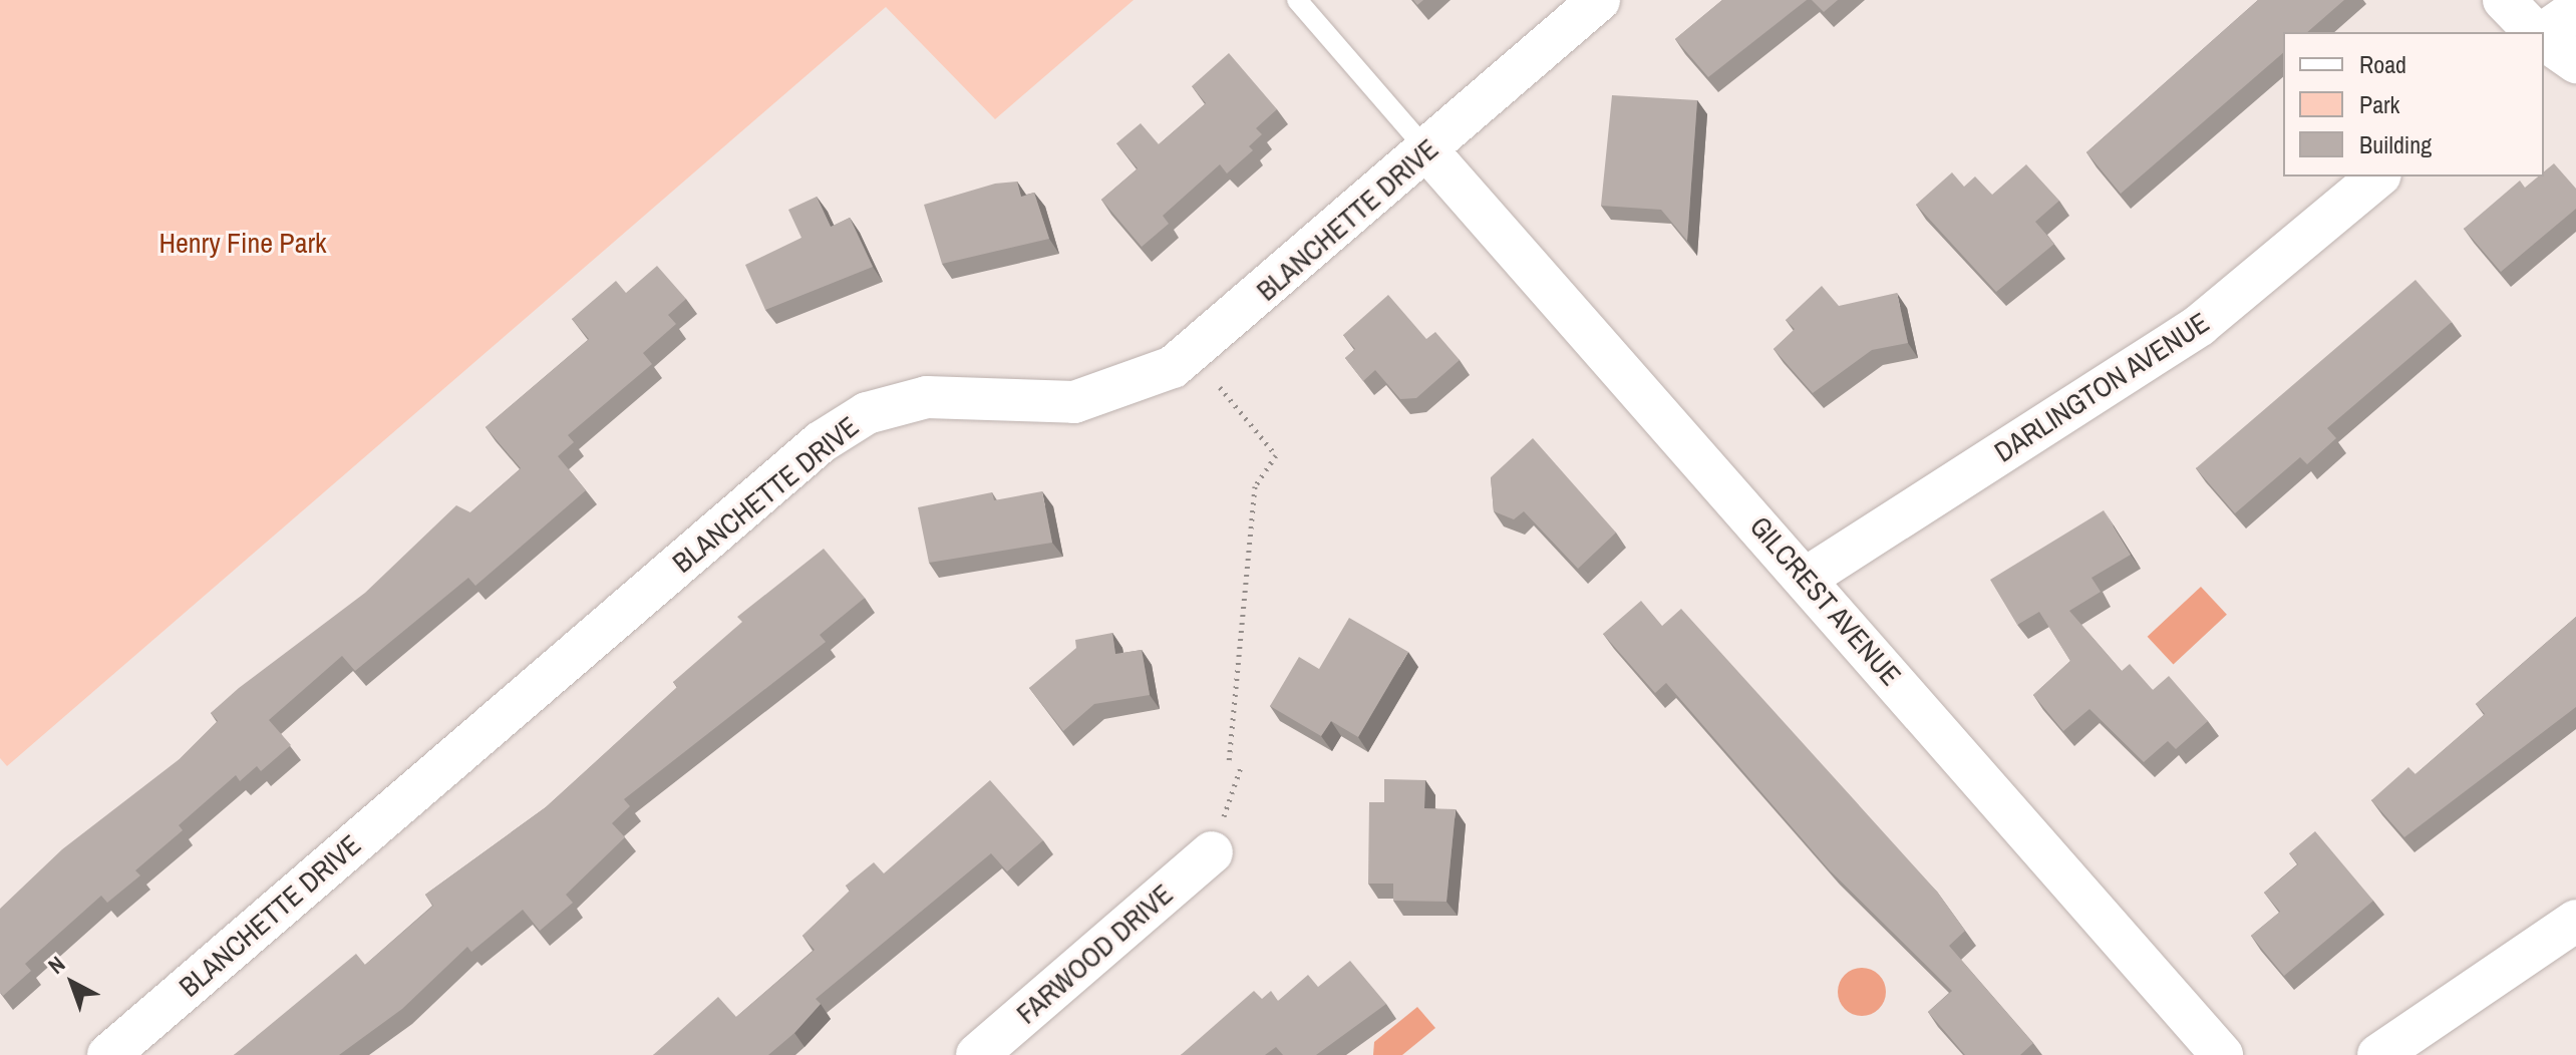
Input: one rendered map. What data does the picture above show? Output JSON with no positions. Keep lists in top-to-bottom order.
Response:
{
  "streets": {
    "street": [
      "BLANCHETTE DRIVE",
      "DARLINGTON AVENUE",
      "GILCREST AVENUE",
      "FARWOOD DRIVE"
    ]
  },
  "crossings": [
    ["BLANCHETTE DRIVE", "GILCREST AVENUE"],
    ["DARLINGTON AVENUE", "GILCREST AVENUE"]
  ],
  "parks": ["Henry Fine Park"],
  "legend": ["Road", "Park", "Building"],
  "north": "top left"
}
